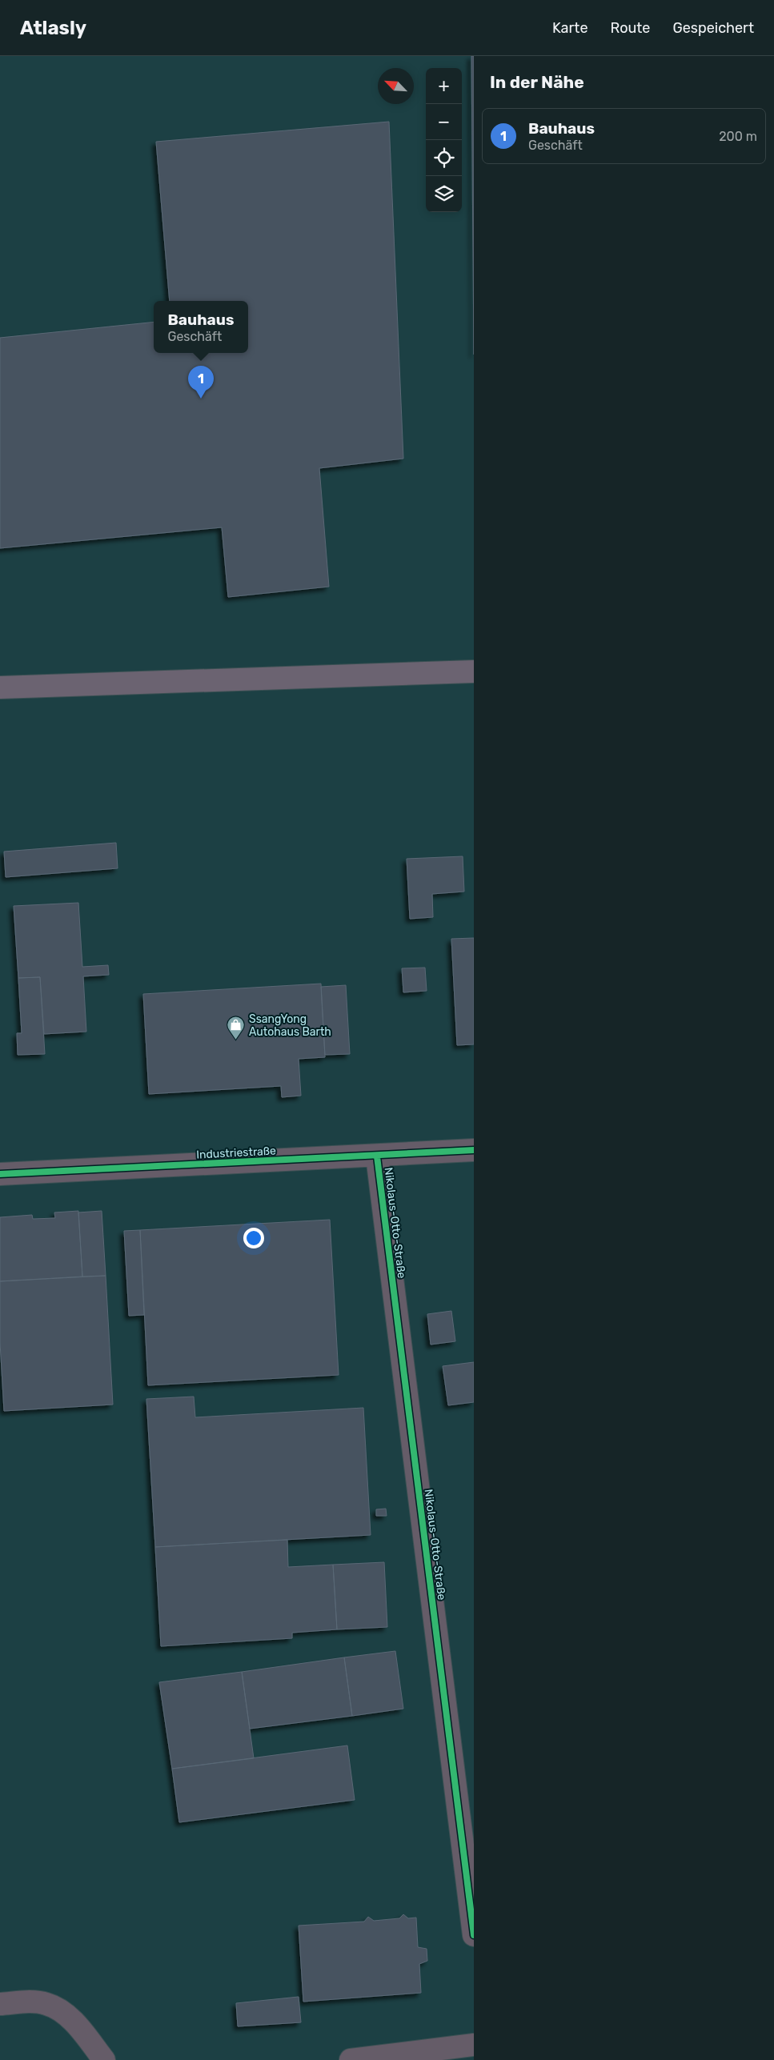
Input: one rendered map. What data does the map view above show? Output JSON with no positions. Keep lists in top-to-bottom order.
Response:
{
  "streets": {
    "street": ["Industriestraße", "Nikolaus-Otto-Straße"]
  },
  "crossings": [
    ["Industriestraße", "Nikolaus-Otto-Straße"]
  ],
  "places": {
    "shop": ["SsangYong Autohaus Barth"]
  },
  "north": "top left",
  "page": {
    "header": "Atlasly",
    "nav": ["Karte", "Route", "Gespeichert"],
    "heading": "In der Nähe",
    "map_buttons": ["+", "−"],
    "list": [
      {
        "mark": "1",
        "name": "Bauhaus",
        "note": "Geschäft",
        "value": "200 m"
      }
    ],
    "popup": ["Bauhaus", "Geschäft"],
    "pins": "1"
  }
}
